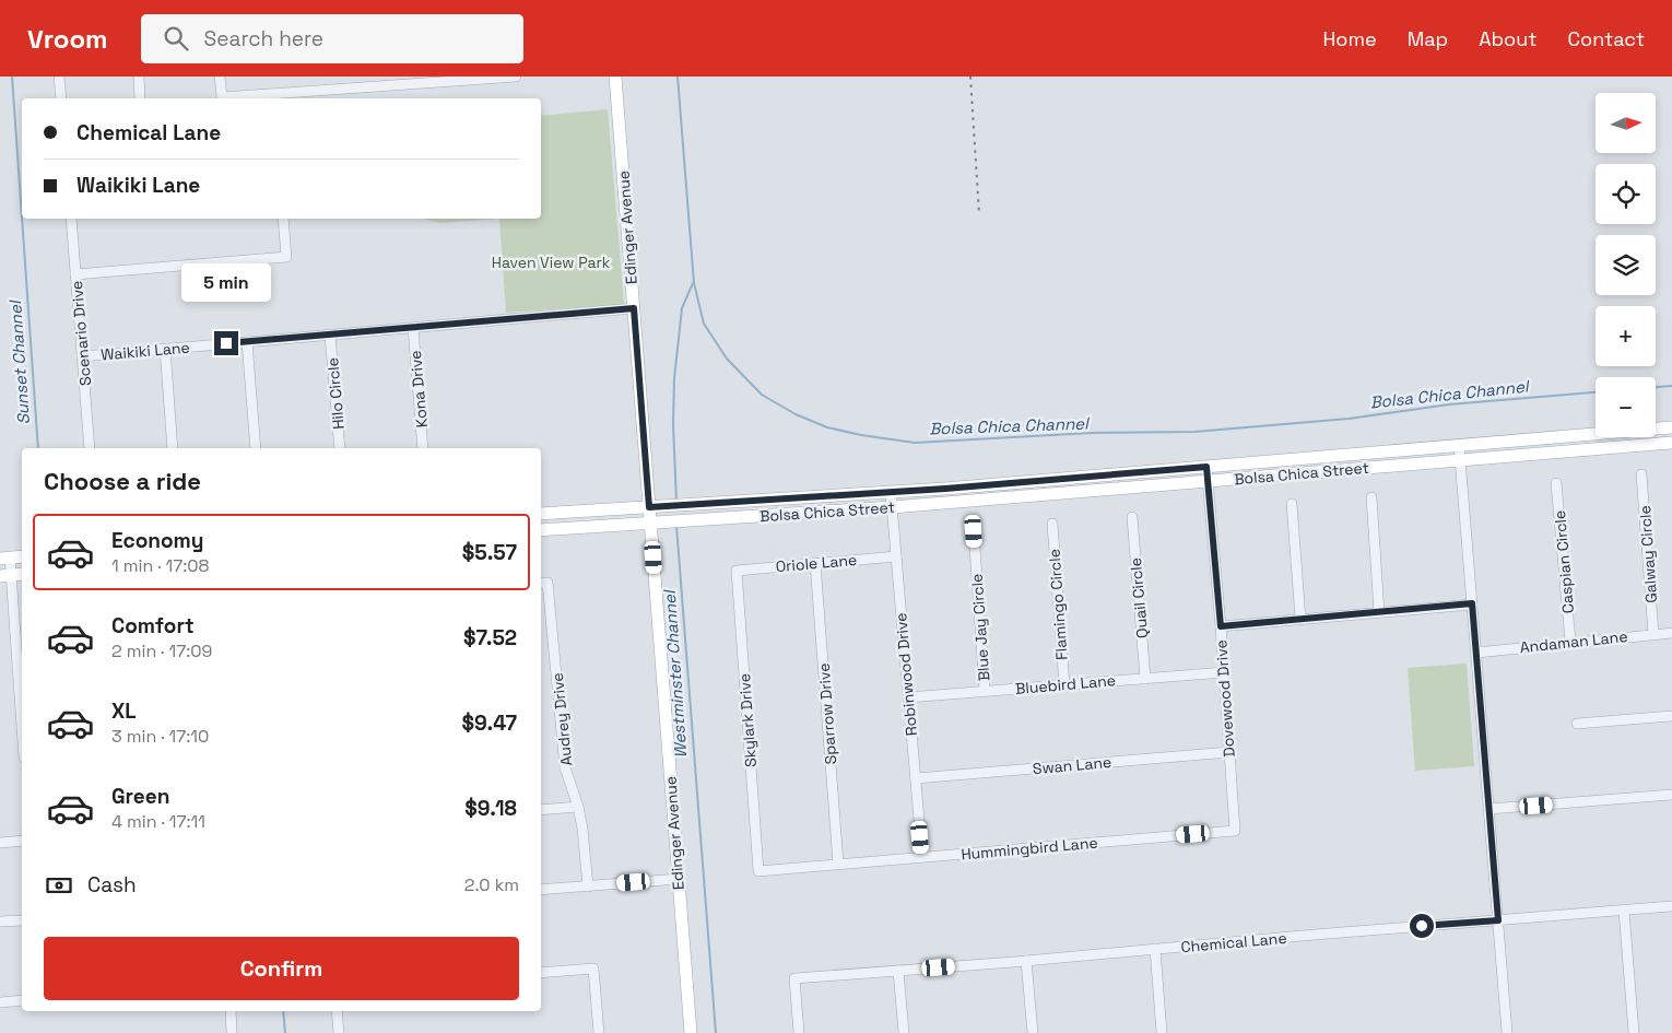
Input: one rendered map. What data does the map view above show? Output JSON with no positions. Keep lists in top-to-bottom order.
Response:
{
  "streets": {
    "main road": ["Edinger Avenue", "Bolsa Chica Street"],
    "street": [
      "Scenario Drive",
      "Waikiki Lane",
      "Kona Drive",
      "Hilo Circle",
      "Galway Circle",
      "Caspian Circle",
      "Oriole Lane",
      "Quail Circle",
      "Flamingo Circle",
      "Blue Jay Circle",
      "Andaman Lane",
      "Robinwood Drive",
      "Bluebird Lane",
      "Dovewood Drive",
      "Sparrow Drive",
      "Audrey Drive",
      "Skylark Drive",
      "Swan Lane",
      "Hummingbird Lane",
      "Chemical Lane"
    ]
  },
  "crossings": [
    ["Edinger Avenue", "Waikiki Lane"],
    ["Edinger Avenue", "Bolsa Chica Street"],
    ["Scenario Drive", "Waikiki Lane"],
    ["Waikiki Lane", "Kona Drive"],
    ["Waikiki Lane", "Hilo Circle"],
    ["Bolsa Chica Street", "Robinwood Drive"],
    ["Bolsa Chica Street", "Dovewood Drive"],
    ["Galway Circle", "Andaman Lane"],
    ["Caspian Circle", "Andaman Lane"],
    ["Oriole Lane", "Robinwood Drive"],
    ["Oriole Lane", "Sparrow Drive"],
    ["Oriole Lane", "Skylark Drive"],
    ["Quail Circle", "Bluebird Lane"],
    ["Flamingo Circle", "Bluebird Lane"],
    ["Blue Jay Circle", "Bluebird Lane"],
    ["Robinwood Drive", "Bluebird Lane"],
    ["Robinwood Drive", "Swan Lane"],
    ["Robinwood Drive", "Hummingbird Lane"],
    ["Bluebird Lane", "Dovewood Drive"],
    ["Dovewood Drive", "Swan Lane"],
    ["Dovewood Drive", "Hummingbird Lane"],
    ["Sparrow Drive", "Hummingbird Lane"],
    ["Skylark Drive", "Hummingbird Lane"]
  ],
  "water": ["Sunset Channel", "Bolsa Chica Channel", "Westminster Channel"],
  "parks": ["Haven View Park"],
  "north": "right",
  "page": {
    "header": "Vroom",
    "search": "Search here",
    "nav": [
      "Home",
      "Map",
      "About",
      "Contact"
    ],
    "map_buttons": ["+", "−"],
    "banner": ["Chemical Lane", "Waikiki Lane"],
    "bubble": "5 min",
    "heading": "Choose a ride",
    "list": [
      {
        "name": "Economy",
        "note": "1 min · 17:08",
        "value": "$5.57"
      },
      {
        "name": "Comfort",
        "note": "2 min · 17:09",
        "value": "$7.52"
      },
      {
        "name": "XL",
        "note": "3 min · 17:10",
        "value": "$9.47"
      },
      {
        "name": "Green",
        "note": "4 min · 17:11",
        "value": "$9.18"
      }
    ],
    "pay": ["Cash", "2.0 km"],
    "buttons": "Confirm"
  }
}
